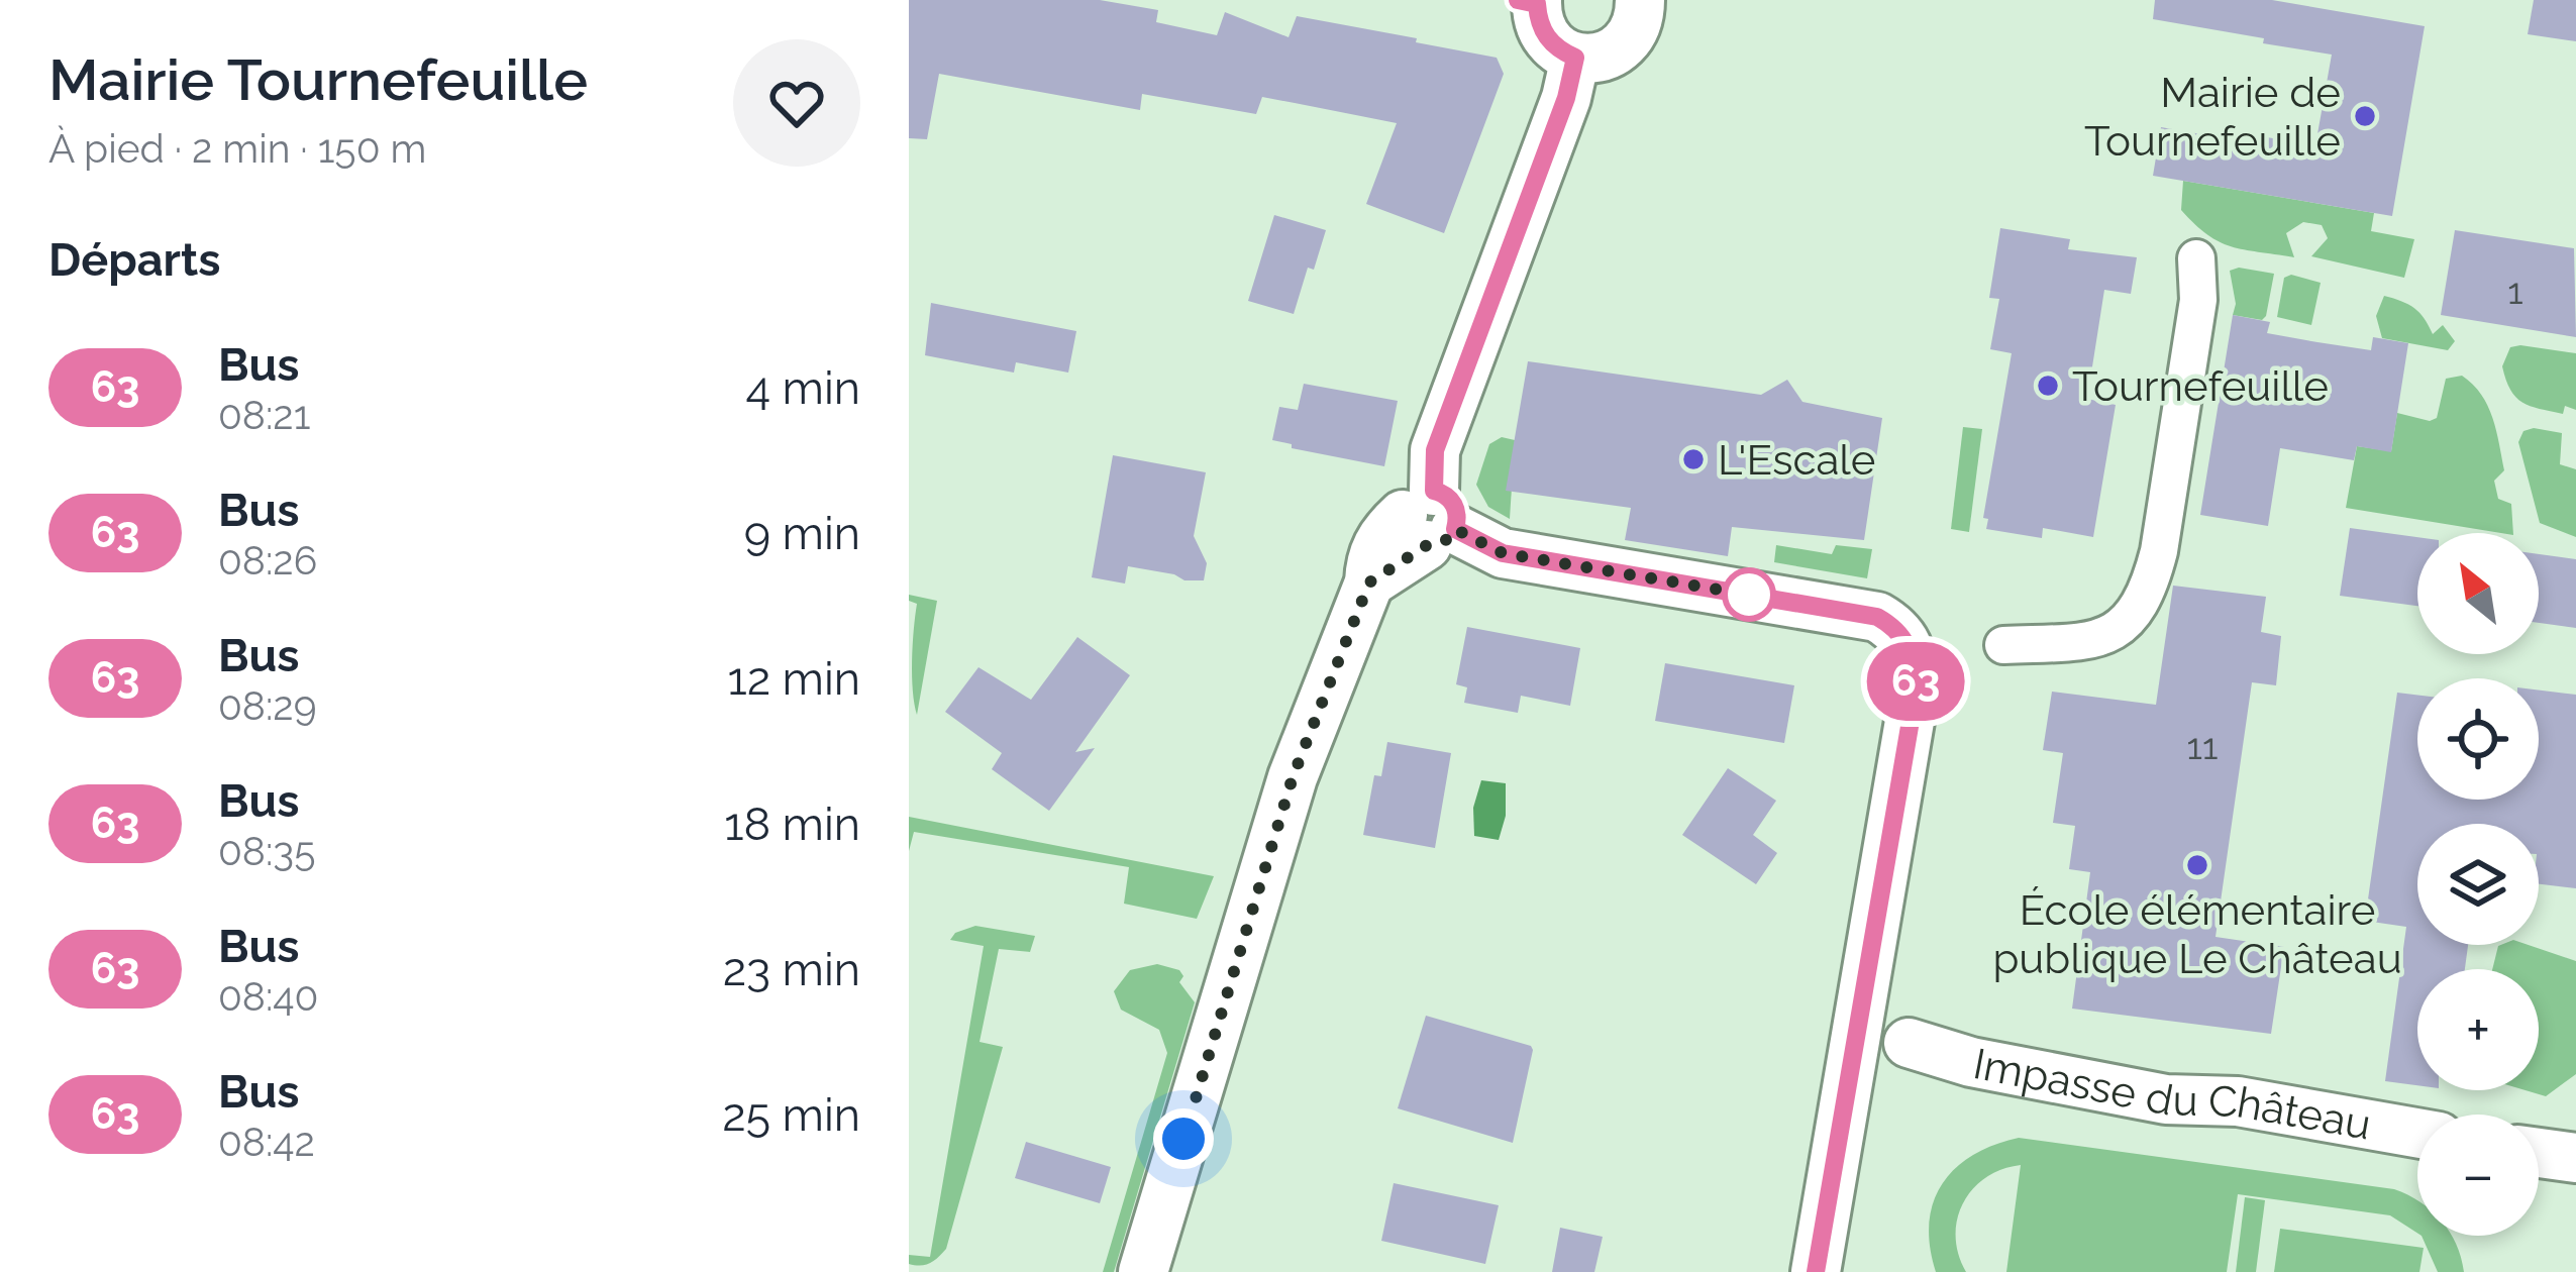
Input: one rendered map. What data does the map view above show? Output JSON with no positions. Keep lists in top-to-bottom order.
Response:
{
  "streets": {
    "street": ["Impasse du Château"]
  },
  "places": [
    "Mairie de Tournefeuille",
    "Tournefeuille",
    "L'Escale",
    "École élémentaire publique Le Château"
  ],
  "lines": ["bus line 63"],
  "house_numbers": ["1", "11"],
  "north": "top left",
  "page": {
    "heading": [
      ["Mairie Tournefeuille", "À pied · 2 min · 150 m"],
      "Départs"
    ],
    "on_map": "63",
    "list": [
      {
        "mark": "63",
        "name": "Bus",
        "note": "08:21",
        "value": "4 min"
      },
      {
        "mark": "63",
        "name": "Bus",
        "note": "08:26",
        "value": "9 min"
      },
      {
        "mark": "63",
        "name": "Bus",
        "note": "08:29",
        "value": "12 min"
      },
      {
        "mark": "63",
        "name": "Bus",
        "note": "08:35",
        "value": "18 min"
      },
      {
        "mark": "63",
        "name": "Bus",
        "note": "08:40",
        "value": "23 min"
      },
      {
        "mark": "63",
        "name": "Bus",
        "note": "08:42",
        "value": "25 min"
      }
    ],
    "map_buttons": ["+", "−"]
  }
}
